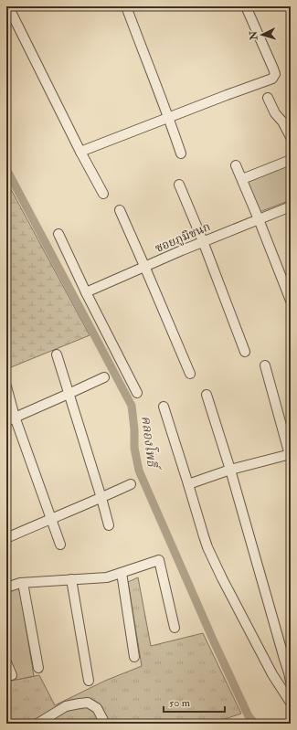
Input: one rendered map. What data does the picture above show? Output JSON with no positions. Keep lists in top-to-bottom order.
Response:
{
  "streets": {
    "street": ["ซอยภูมิชนก"]
  },
  "water": ["คลองโพธิ์"],
  "scale_bar": "50 m",
  "north": "left"
}
